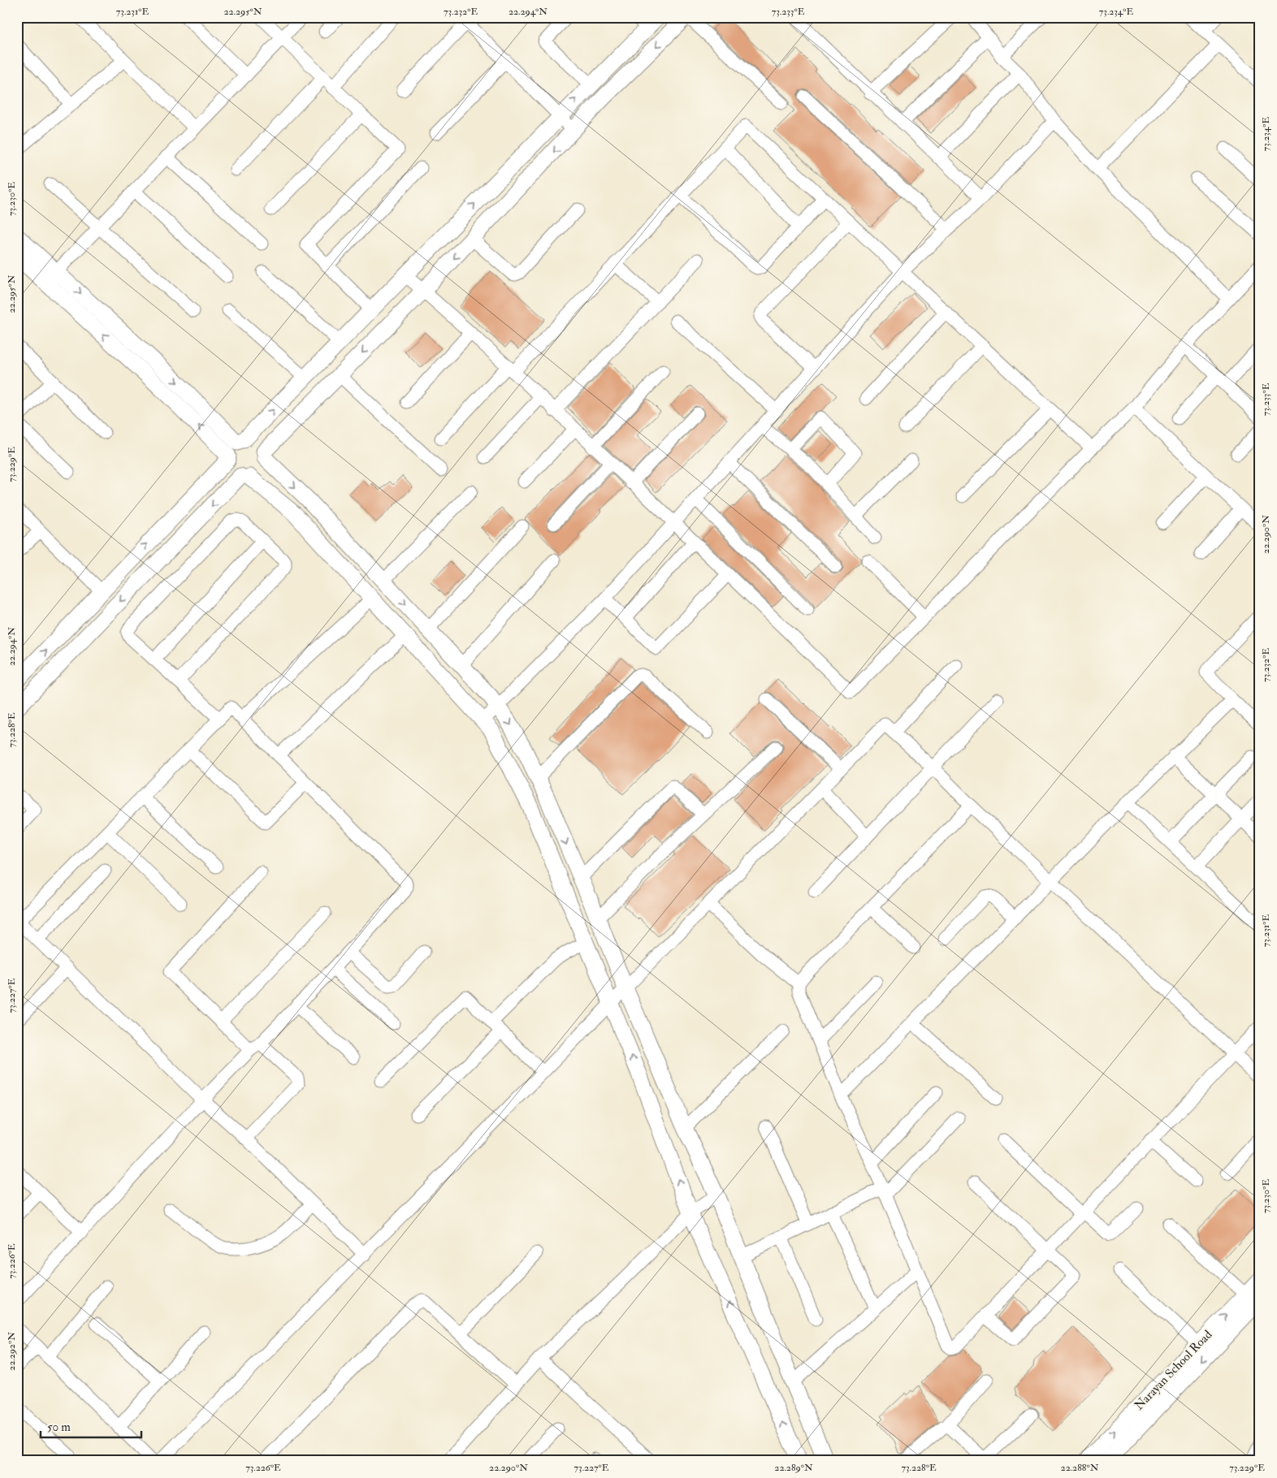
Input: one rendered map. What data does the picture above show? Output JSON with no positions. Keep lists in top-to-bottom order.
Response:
{
  "streets": {
    "street": ["Narayan School Road"]
  },
  "scale_bar": "50 m",
  "coordinates": [
    "73.231°E",
    "22.295°N",
    "73.232°E",
    "22.294°N",
    "73.233°E",
    "73.234°E",
    "73.230°E",
    "73.229°E",
    "22.290°N",
    "73.228°E",
    "73.227°E",
    "73.226°E",
    "22.292°N",
    "22.289°N",
    "22.288°N"
  ]
}
